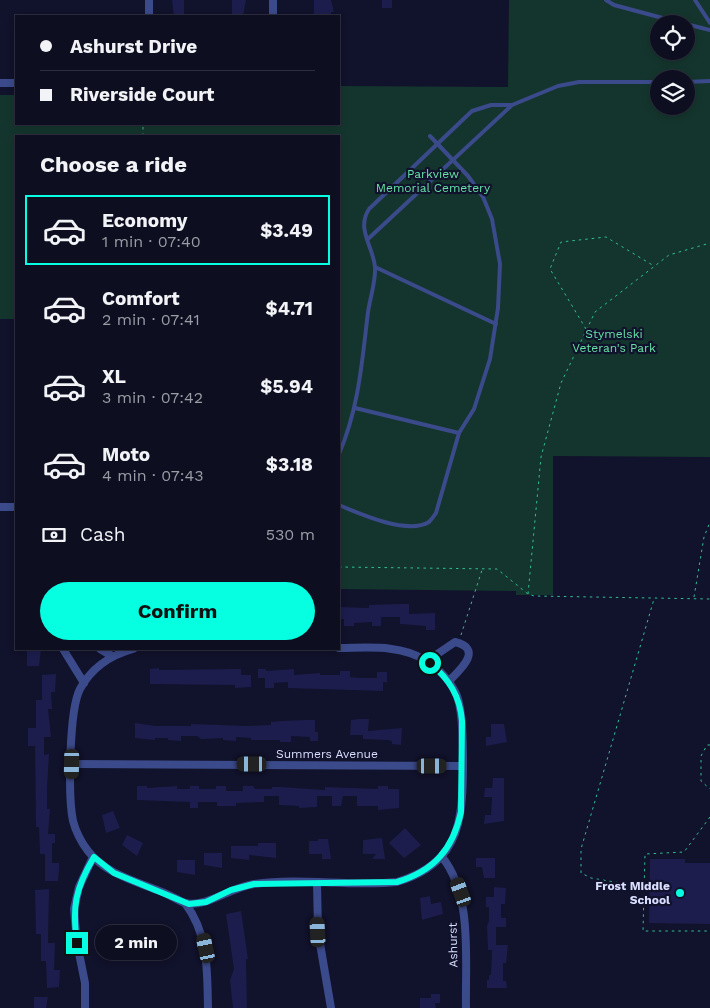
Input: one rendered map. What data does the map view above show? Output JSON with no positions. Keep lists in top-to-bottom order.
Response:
{
  "streets": {
    "street": ["Summers Avenue", "Ashurst"]
  },
  "parks": ["Parkview Memorial Cemetery", "Stymelski Veteran's Park"],
  "places": ["Frost Middle School"],
  "page": {
    "banner": ["Ashurst Drive", "Riverside Court"],
    "heading": "Choose a ride",
    "list": [
      {
        "name": "Economy",
        "note": "1 min · 07:40",
        "value": "$3.49"
      },
      {
        "name": "Comfort",
        "note": "2 min · 07:41",
        "value": "$4.71"
      },
      {
        "name": "XL",
        "note": "3 min · 07:42",
        "value": "$5.94"
      },
      {
        "name": "Moto",
        "note": "4 min · 07:43",
        "value": "$3.18"
      }
    ],
    "pay": ["Cash", "530 m"],
    "buttons": "Confirm",
    "bubble": "2 min"
  }
}
